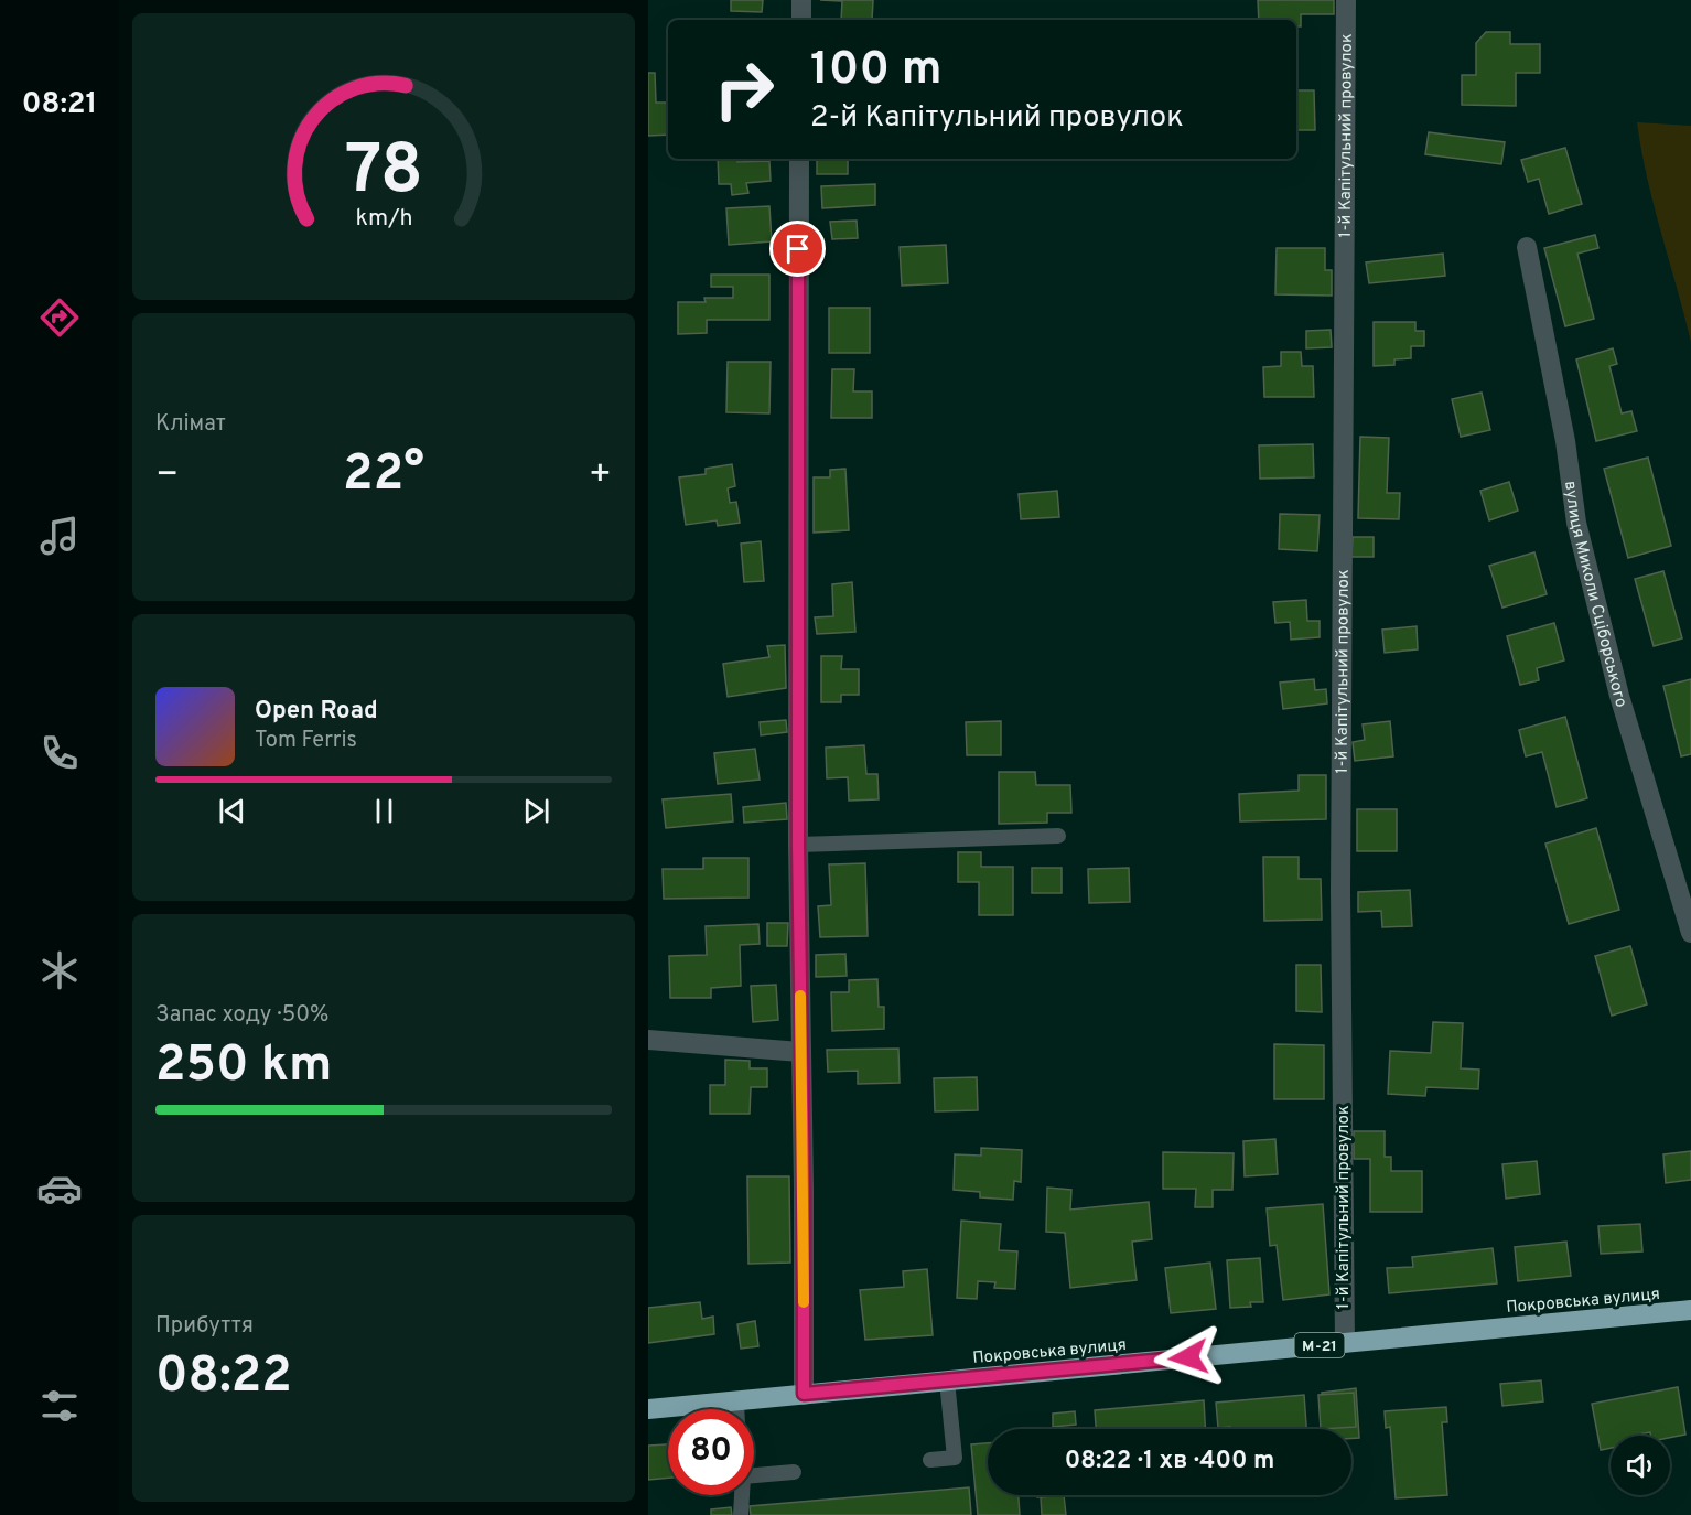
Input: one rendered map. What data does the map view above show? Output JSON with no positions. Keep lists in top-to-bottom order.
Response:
{
  "streets": {
    "highway": ["Покровська вулиця", "М-21"],
    "street": ["1-й Капітульний провулок", "вулиця Миколи Сціборського"]
  },
  "crossings": [
    ["1-й Капітульний провулок", "Покровська вулиця"]
  ],
  "page": {
    "tabs": "08:21",
    "turn": ["100 m", "2-й Капітульний провулок"],
    "tile": [
      "Клімат",
      ["Запас ходу · 50%", "250 km"],
      ["Прибуття", "08:22"]
    ],
    "heat": ["−", "22°", "+"],
    "song": ["Open Road", "Tom Ferris"],
    "limit": "80",
    "trip": "08:22 · 1 хв · 400 m",
    "gauge": ["78", "km/h"]
  }
}
